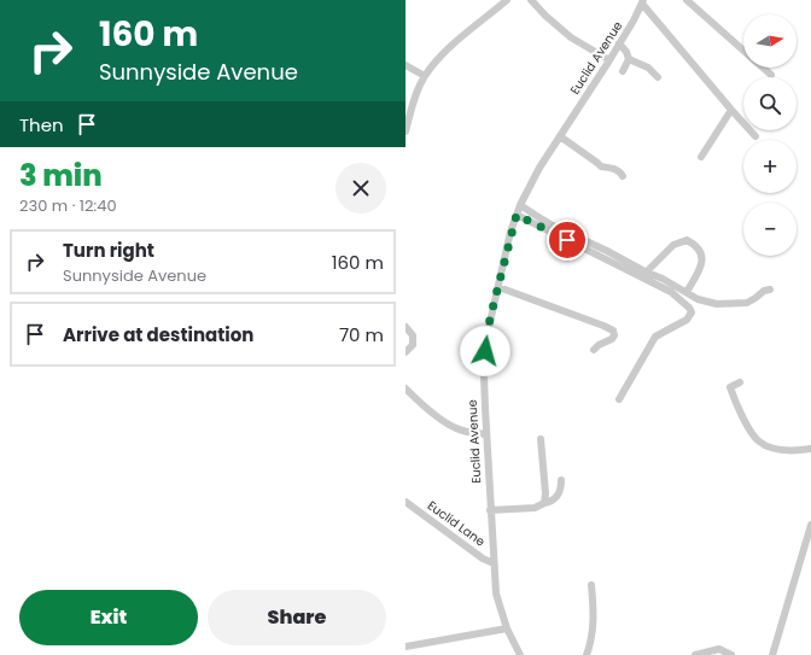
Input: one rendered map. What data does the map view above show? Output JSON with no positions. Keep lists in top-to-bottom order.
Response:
{
  "streets": {
    "street": ["Euclid Avenue", "Euclid Lane"]
  },
  "crossings": [
    ["Euclid Avenue", "Euclid Lane"]
  ],
  "north": "right",
  "page": {
    "turn": ["160 m", "Sunnyside Avenue"],
    "map_buttons": ["+", "−"],
    "then": "Then",
    "heading": ["3 min", "230 m · 12:40"],
    "list": [
      {
        "name": "Turn right",
        "note": "Sunnyside Avenue",
        "value": "160 m"
      },
      {
        "name": "Arrive at destination",
        "value": "70 m"
      }
    ],
    "buttons": ["Exit", "Share"]
  }
}
